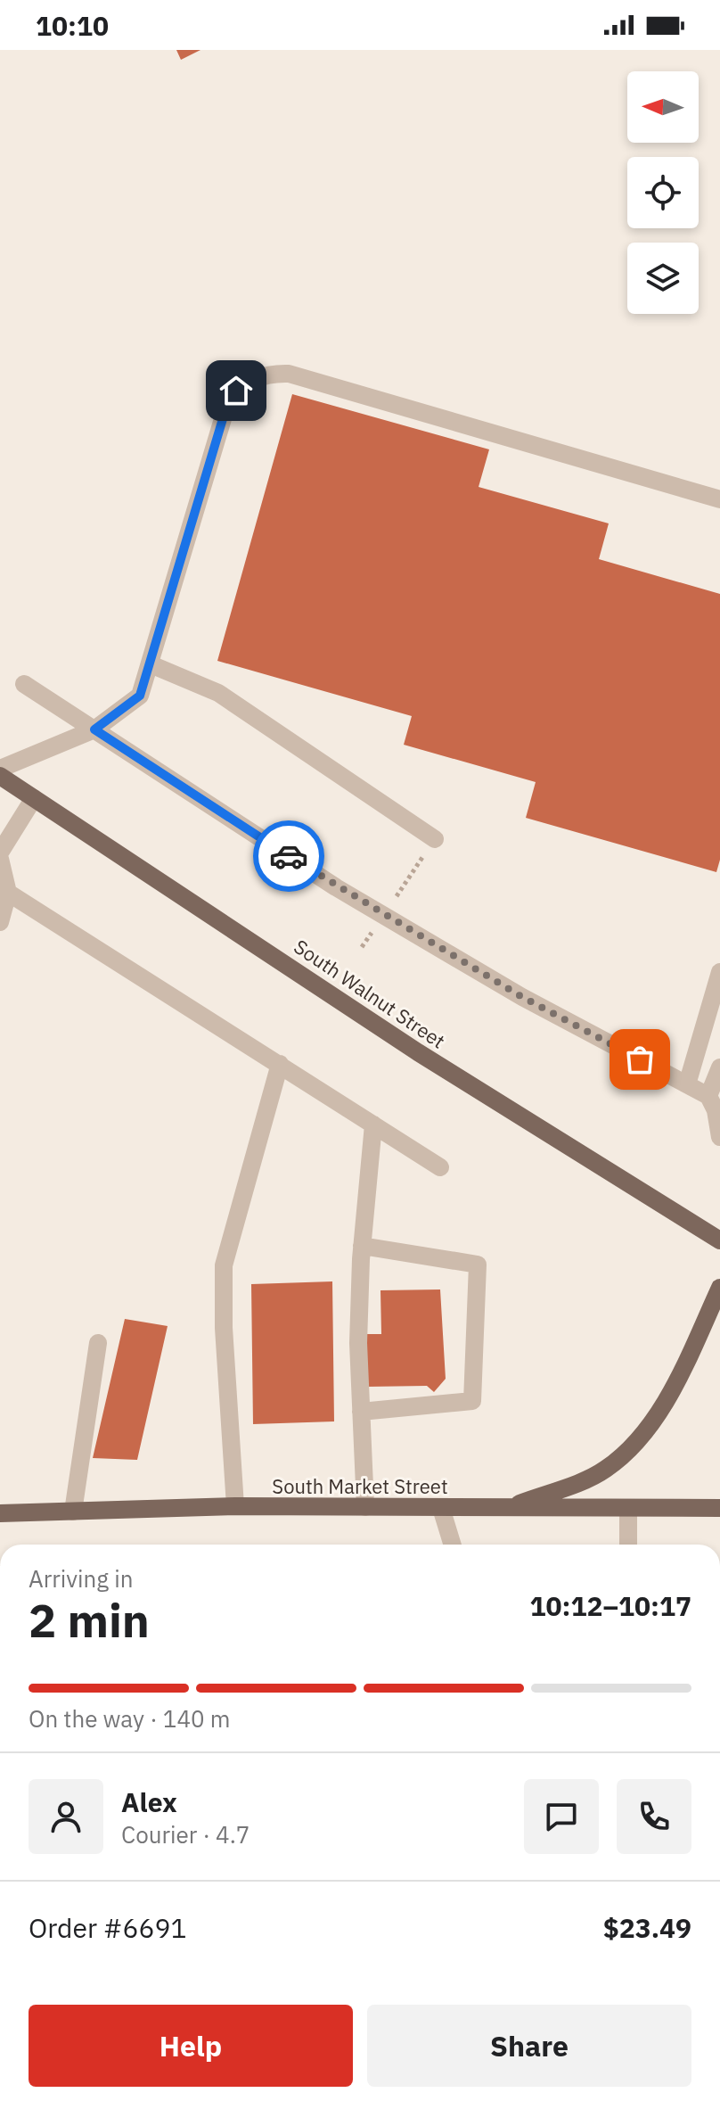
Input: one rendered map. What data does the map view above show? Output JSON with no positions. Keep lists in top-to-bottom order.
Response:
{
  "streets": {
    "main road": ["South Walnut Street", "South Market Street"]
  },
  "north": "left",
  "page": {
    "status": "10:10",
    "heading": ["2 min", "Arriving in", "10:12–10:17"],
    "panel": [
      "Alex",
      "Courier · 4.7",
      "Order #6691",
      "$23.49"
    ],
    "bar": "On the way · 140 m",
    "buttons": ["Help", "Share"]
  }
}
